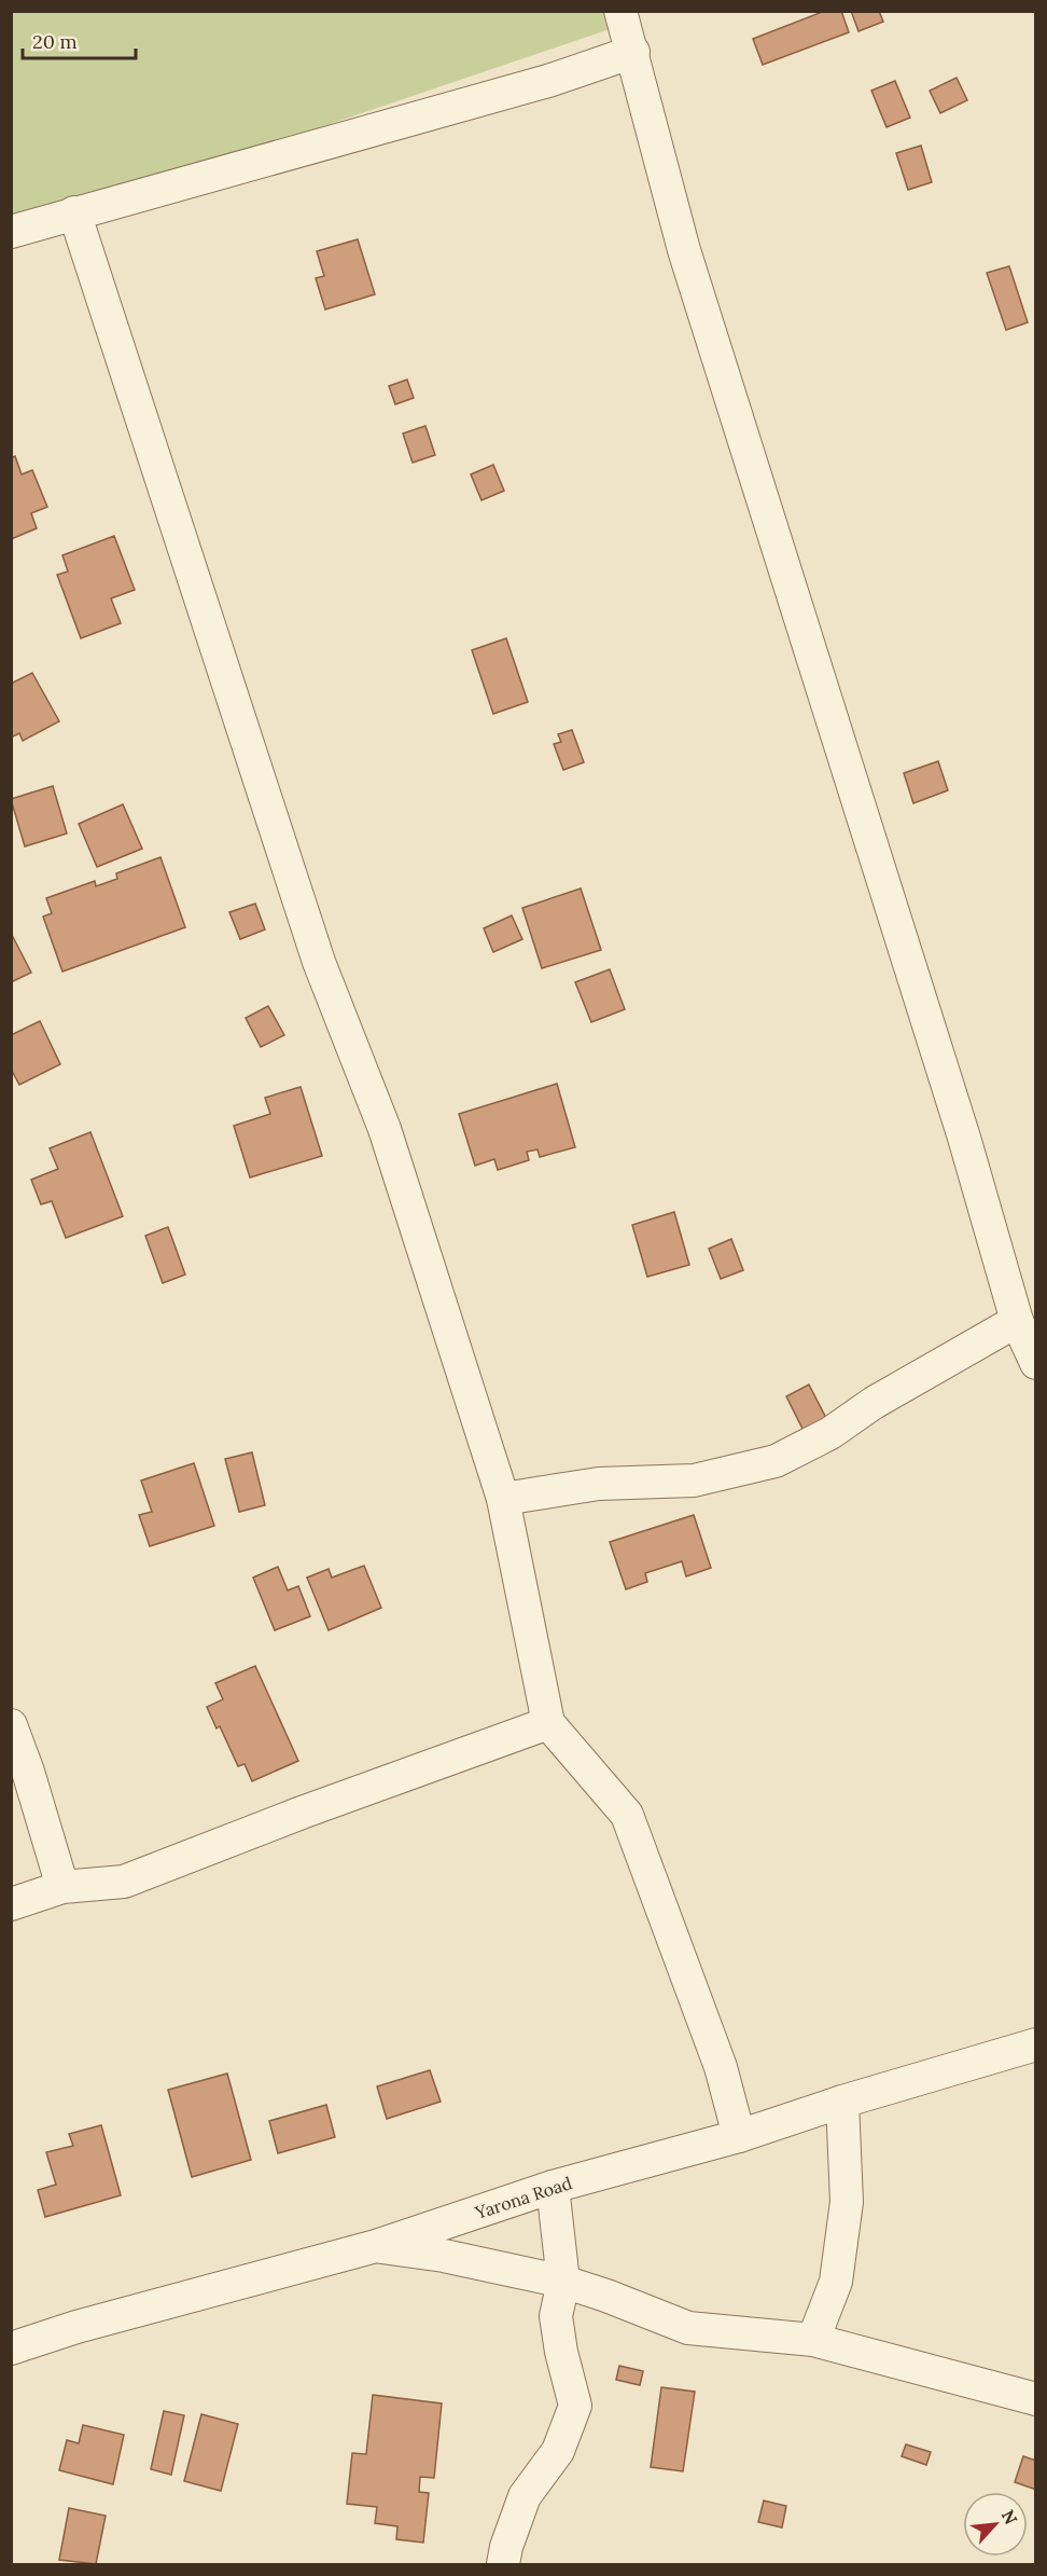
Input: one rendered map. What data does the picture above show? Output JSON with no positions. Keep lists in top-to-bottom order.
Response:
{
  "streets": {
    "street": ["Yarona Road"]
  },
  "scale_bar": "20 m",
  "north": "top right"
}
